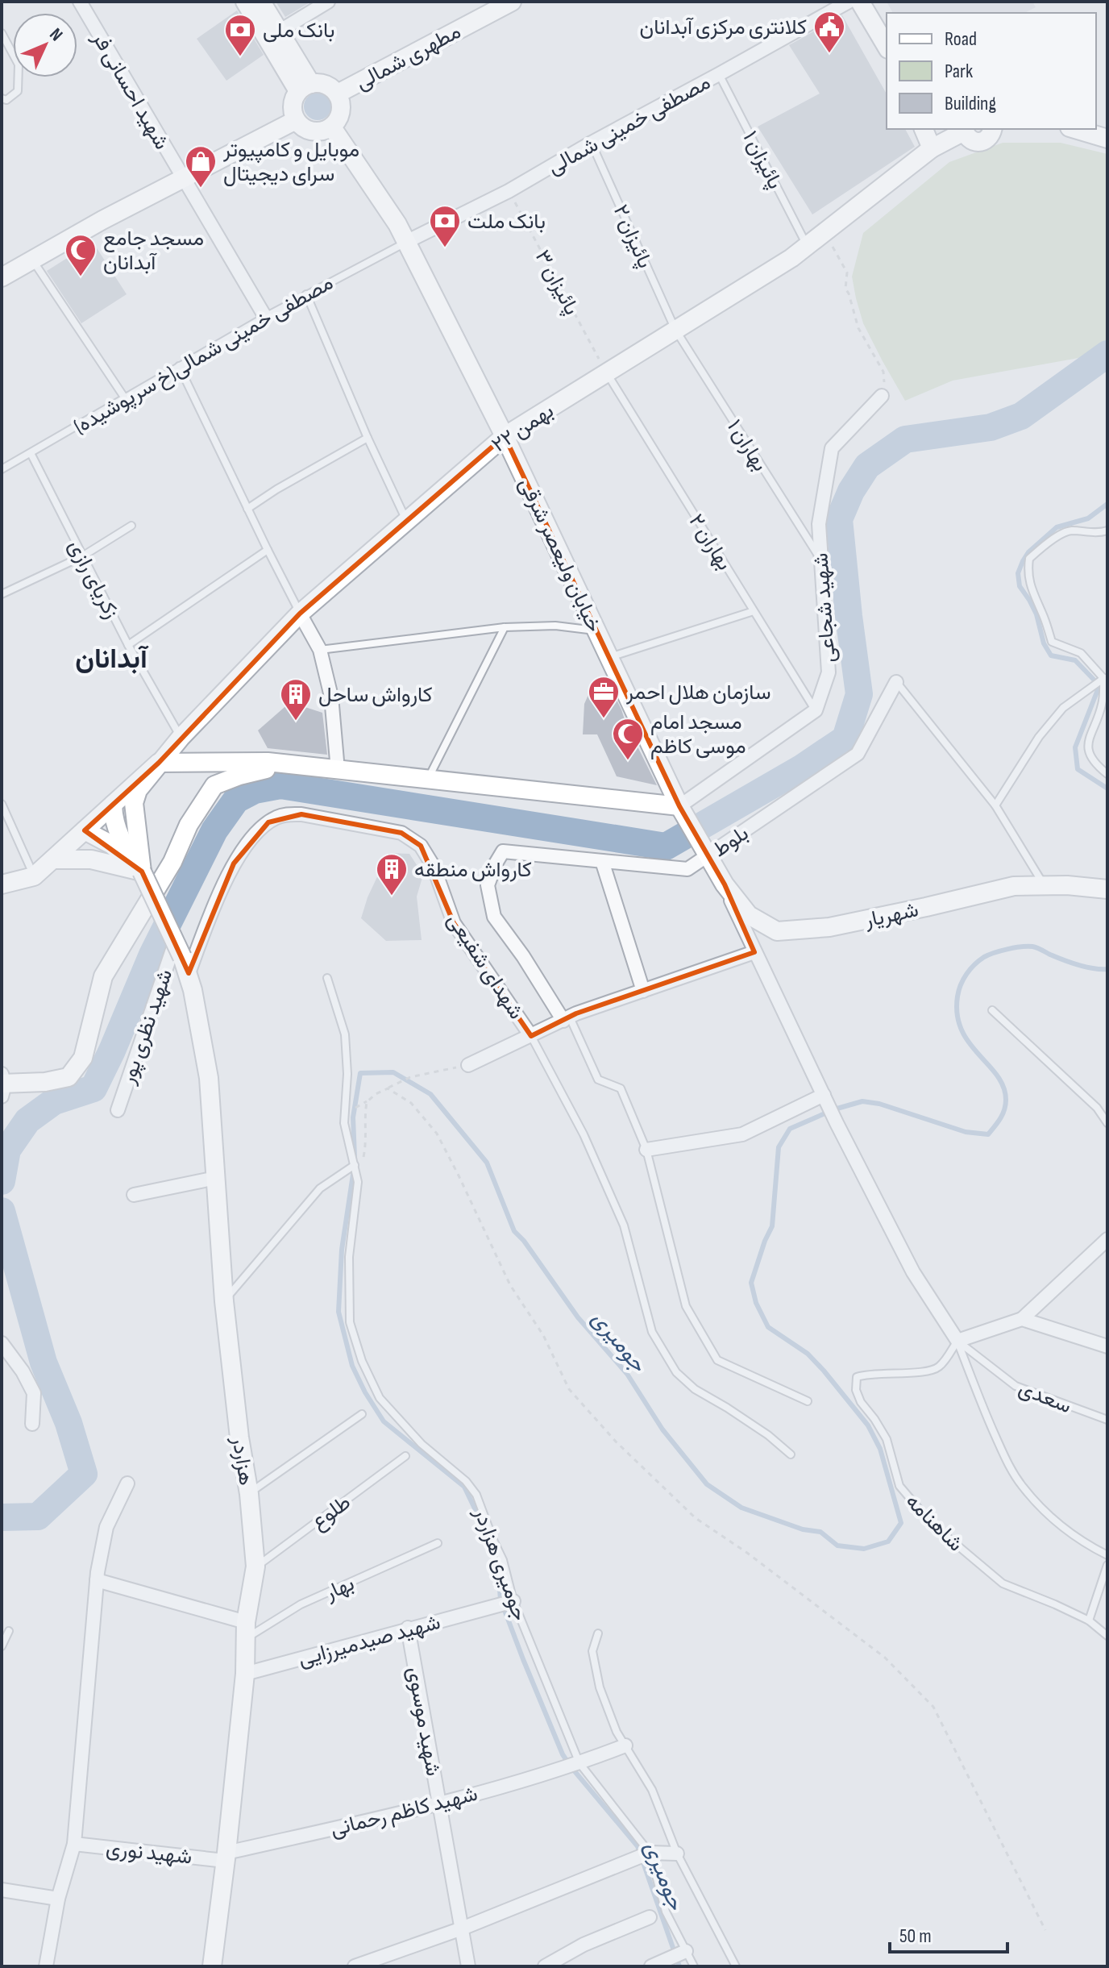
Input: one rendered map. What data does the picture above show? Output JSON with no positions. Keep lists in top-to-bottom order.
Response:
{
  "streets": {
    "main road": [
      "مطهری شمالی",
      "۲۲ بهمن",
      "خیابان ولیعصر شرقی",
      "شهریار",
      "هزاردر"
    ],
    "street": [
      "شهید احسانی فر",
      "مصطفی خمینی شمالی",
      "شهید شجاعی",
      "بلوط",
      "شهدای شفیعی",
      "شهید نظری پور",
      "شهید صیدمیرزایی",
      "شهید موسوی",
      "شهید کاظم رحمانی",
      "شهید نوری"
    ],
    "lane": [
      "پائیزان ۱",
      "پائیزان ۲",
      "مصطفی خمینی شمالی(خ سرپوشیده)",
      "بهاران ۱",
      "بهاران ۲",
      "زکریای رازی",
      "سعدی",
      "طلوع",
      "شاهنامه",
      "جومیری هزاردر",
      "بهار"
    ],
    "path": ["پائیزان ۳"]
  },
  "crossings": [
    ["مطهری شمالی", "خیابان ولیعصر شرقی"],
    ["شهید احسانی فر", "مصطفی خمینی شمالی(خ سرپوشیده)"],
    ["مصطفی خمینی شمالی", "پائیزان ۱"],
    ["مصطفی خمینی شمالی", "پائیزان ۲"],
    ["مصطفی خمینی شمالی", "پائیزان ۳"],
    ["مصطفی خمینی شمالی", "مصطفی خمینی شمالی(خ سرپوشیده)"],
    ["مصطفی خمینی شمالی", "خیابان ولیعصر شرقی"],
    ["پائیزان ۱", "۲۲ بهمن"],
    ["پائیزان ۲", "۲۲ بهمن"],
    ["پائیزان ۲", "بهاران ۱"],
    ["پائیزان ۳", "۲۲ بهمن"],
    ["پائیزان ۳", "بهاران ۲"],
    ["مصطفی خمینی شمالی(خ سرپوشیده)", "خیابان ولیعصر شرقی"],
    ["مصطفی خمینی شمالی(خ سرپوشیده)", "زکریای رازی"],
    ["۲۲ بهمن", "بهاران ۱"],
    ["۲۲ بهمن", "بهاران ۲"],
    ["۲۲ بهمن", "خیابان ولیعصر شرقی"],
    ["۲۲ بهمن", "زکریای رازی"],
    ["بهاران ۱", "شهید شجاعی"],
    ["بهاران ۲", "شهید شجاعی"],
    ["خیابان ولیعصر شرقی", "بلوط"],
    ["خیابان ولیعصر شرقی", "شهریار"],
    ["بلوط", "شهریار"],
    ["شهدای شفیعی", "شهید نظری پور"],
    ["شهدای شفیعی", "هزاردر"],
    ["شهید نظری پور", "هزاردر"],
    ["سعدی", "شاهنامه"],
    ["هزاردر", "طلوع"],
    ["هزاردر", "بهار"],
    ["هزاردر", "شهید صیدمیرزایی"],
    ["هزاردر", "شهید کاظم رحمانی"],
    ["هزاردر", "شهید نوری"],
    ["جومیری هزاردر", "شهید صیدمیرزایی"],
    ["جومیری هزاردر", "شهید کاظم رحمانی"],
    ["شهید صیدمیرزایی", "شهید موسوی"],
    ["شهید موسوی", "شهید کاظم رحمانی"],
    ["شهید کاظم رحمانی", "شهید نوری"]
  ],
  "districts": ["آبدانان"],
  "water": ["جومیری"],
  "places": {
    "public building": ["کلانتری مرکزی آبدانان"],
    "bank": ["بانک ملی", "بانک ملت"],
    "shop": ["موبایل و کامپیوتر سرای دیجیتال"],
    "mosque": ["مسجد جامع آبدانان", "مسجد امام موسی کاظم"],
    "office": ["سازمان هلال احمر"],
    "building": ["کارواش ساحل", "کارواش منطقه"]
  },
  "legend": ["Road", "Park", "Building"],
  "scale_bar": "50 m",
  "north": "top right"
}
